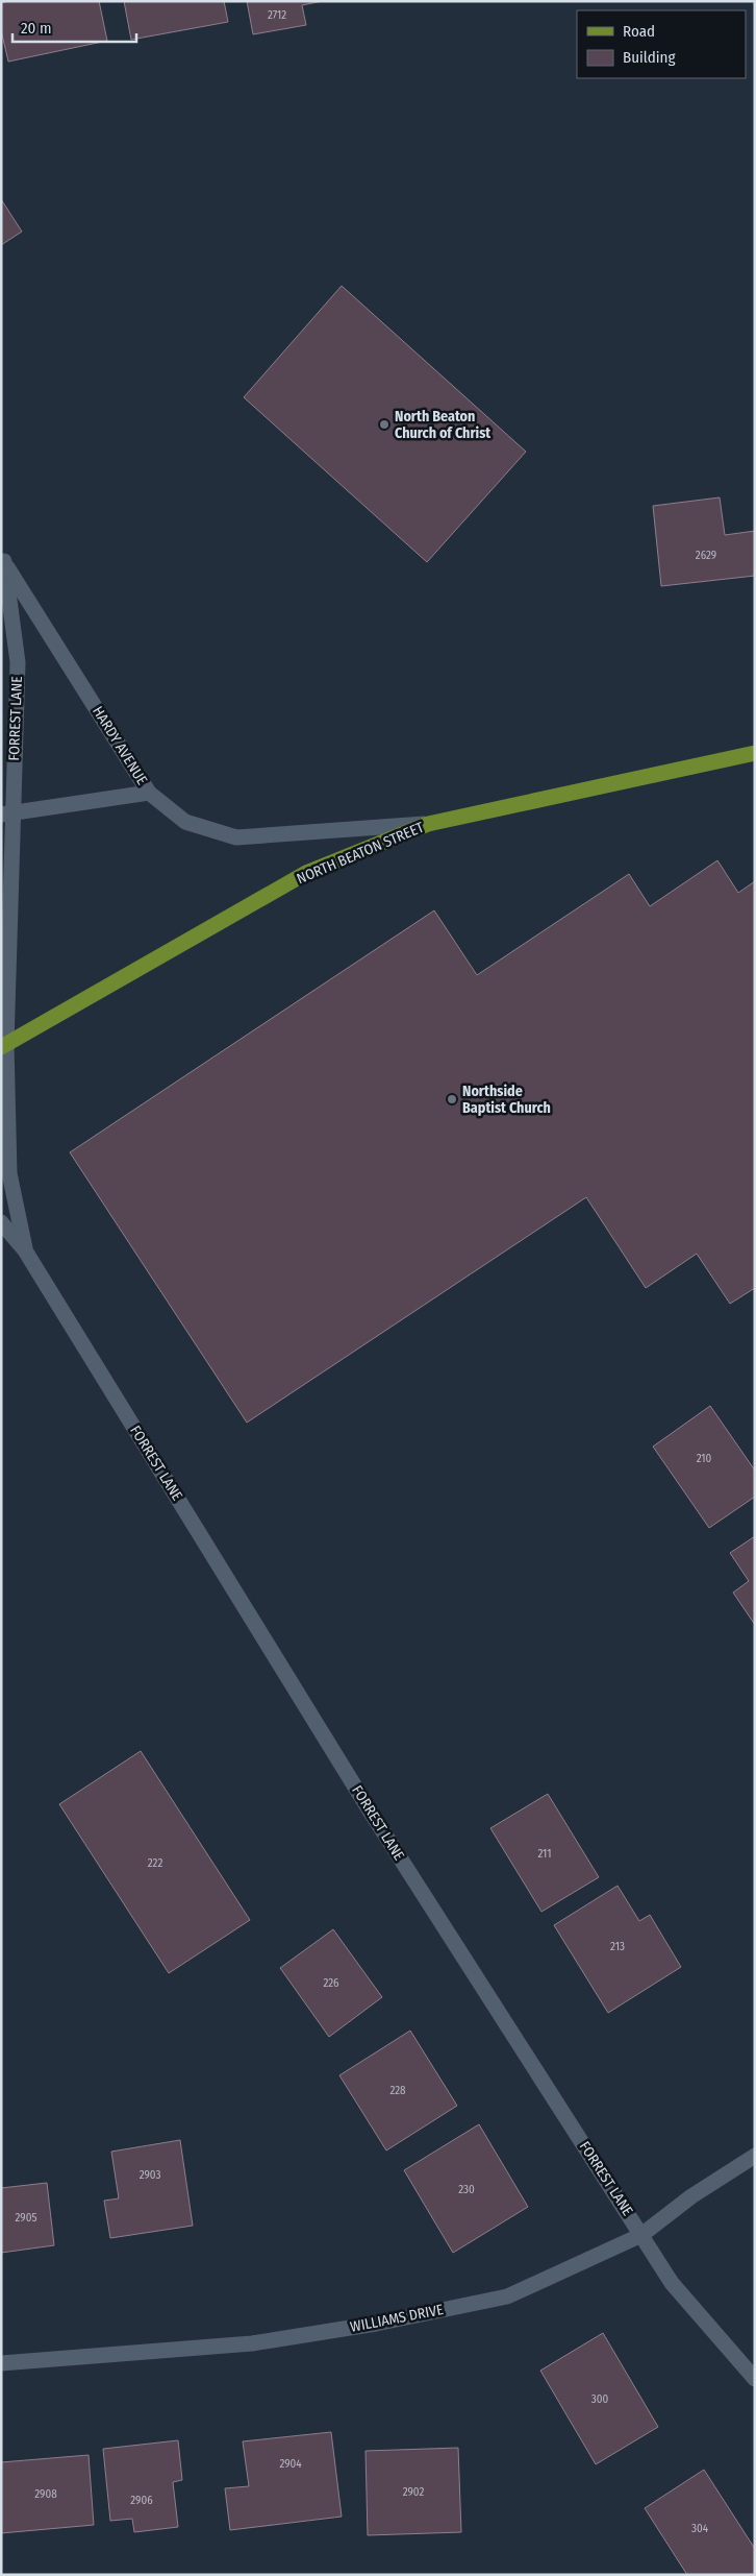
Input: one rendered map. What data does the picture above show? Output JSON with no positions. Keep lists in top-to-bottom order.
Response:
{
  "streets": {
    "main road": ["NORTH BEATON STREET"],
    "street": ["FORREST LANE", "HARDY AVENUE", "WILLIAMS DRIVE"]
  },
  "crossings": [
    ["FORREST LANE", "HARDY AVENUE"],
    ["FORREST LANE", "NORTH BEATON STREET"],
    ["FORREST LANE", "WILLIAMS DRIVE"],
    ["HARDY AVENUE", "NORTH BEATON STREET"]
  ],
  "places": ["North Beaton Church of Christ", "Northside Baptist Church"],
  "house_numbers": [
    "2712",
    "2629",
    "210",
    "211",
    "222",
    "213",
    "226",
    "228",
    "2903",
    "230",
    "2905",
    "300",
    "2904",
    "2902",
    "2908",
    "2906",
    "304"
  ],
  "legend": ["Road", "Building"],
  "scale_bar": "20 m"
}
